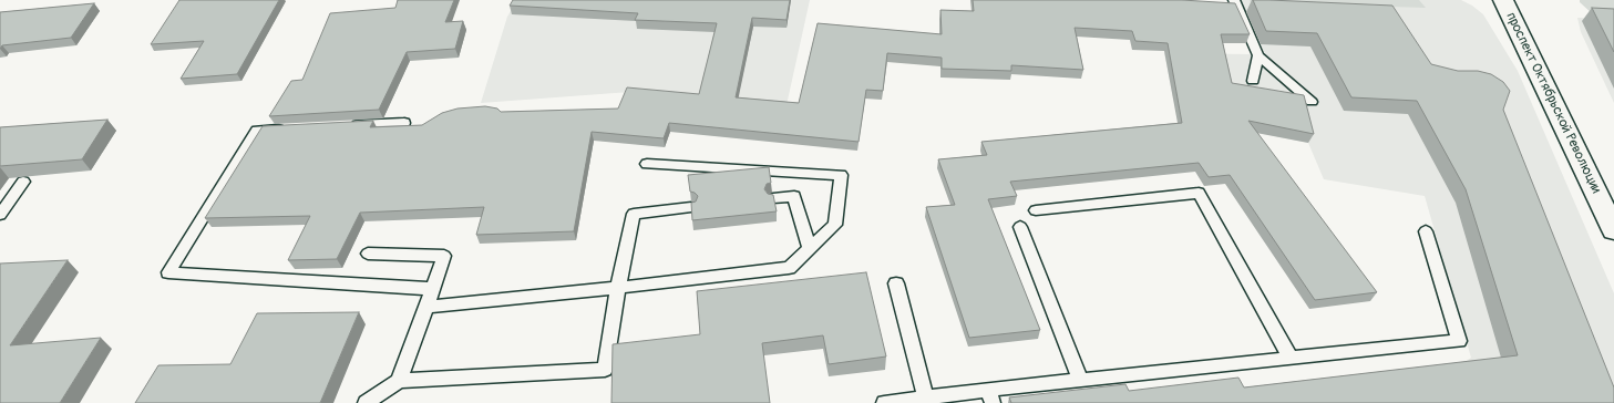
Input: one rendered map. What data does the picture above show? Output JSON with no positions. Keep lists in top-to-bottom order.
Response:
{
  "streets": {
    "main road": ["проспект Октябрьской Революции"]
  }
}
